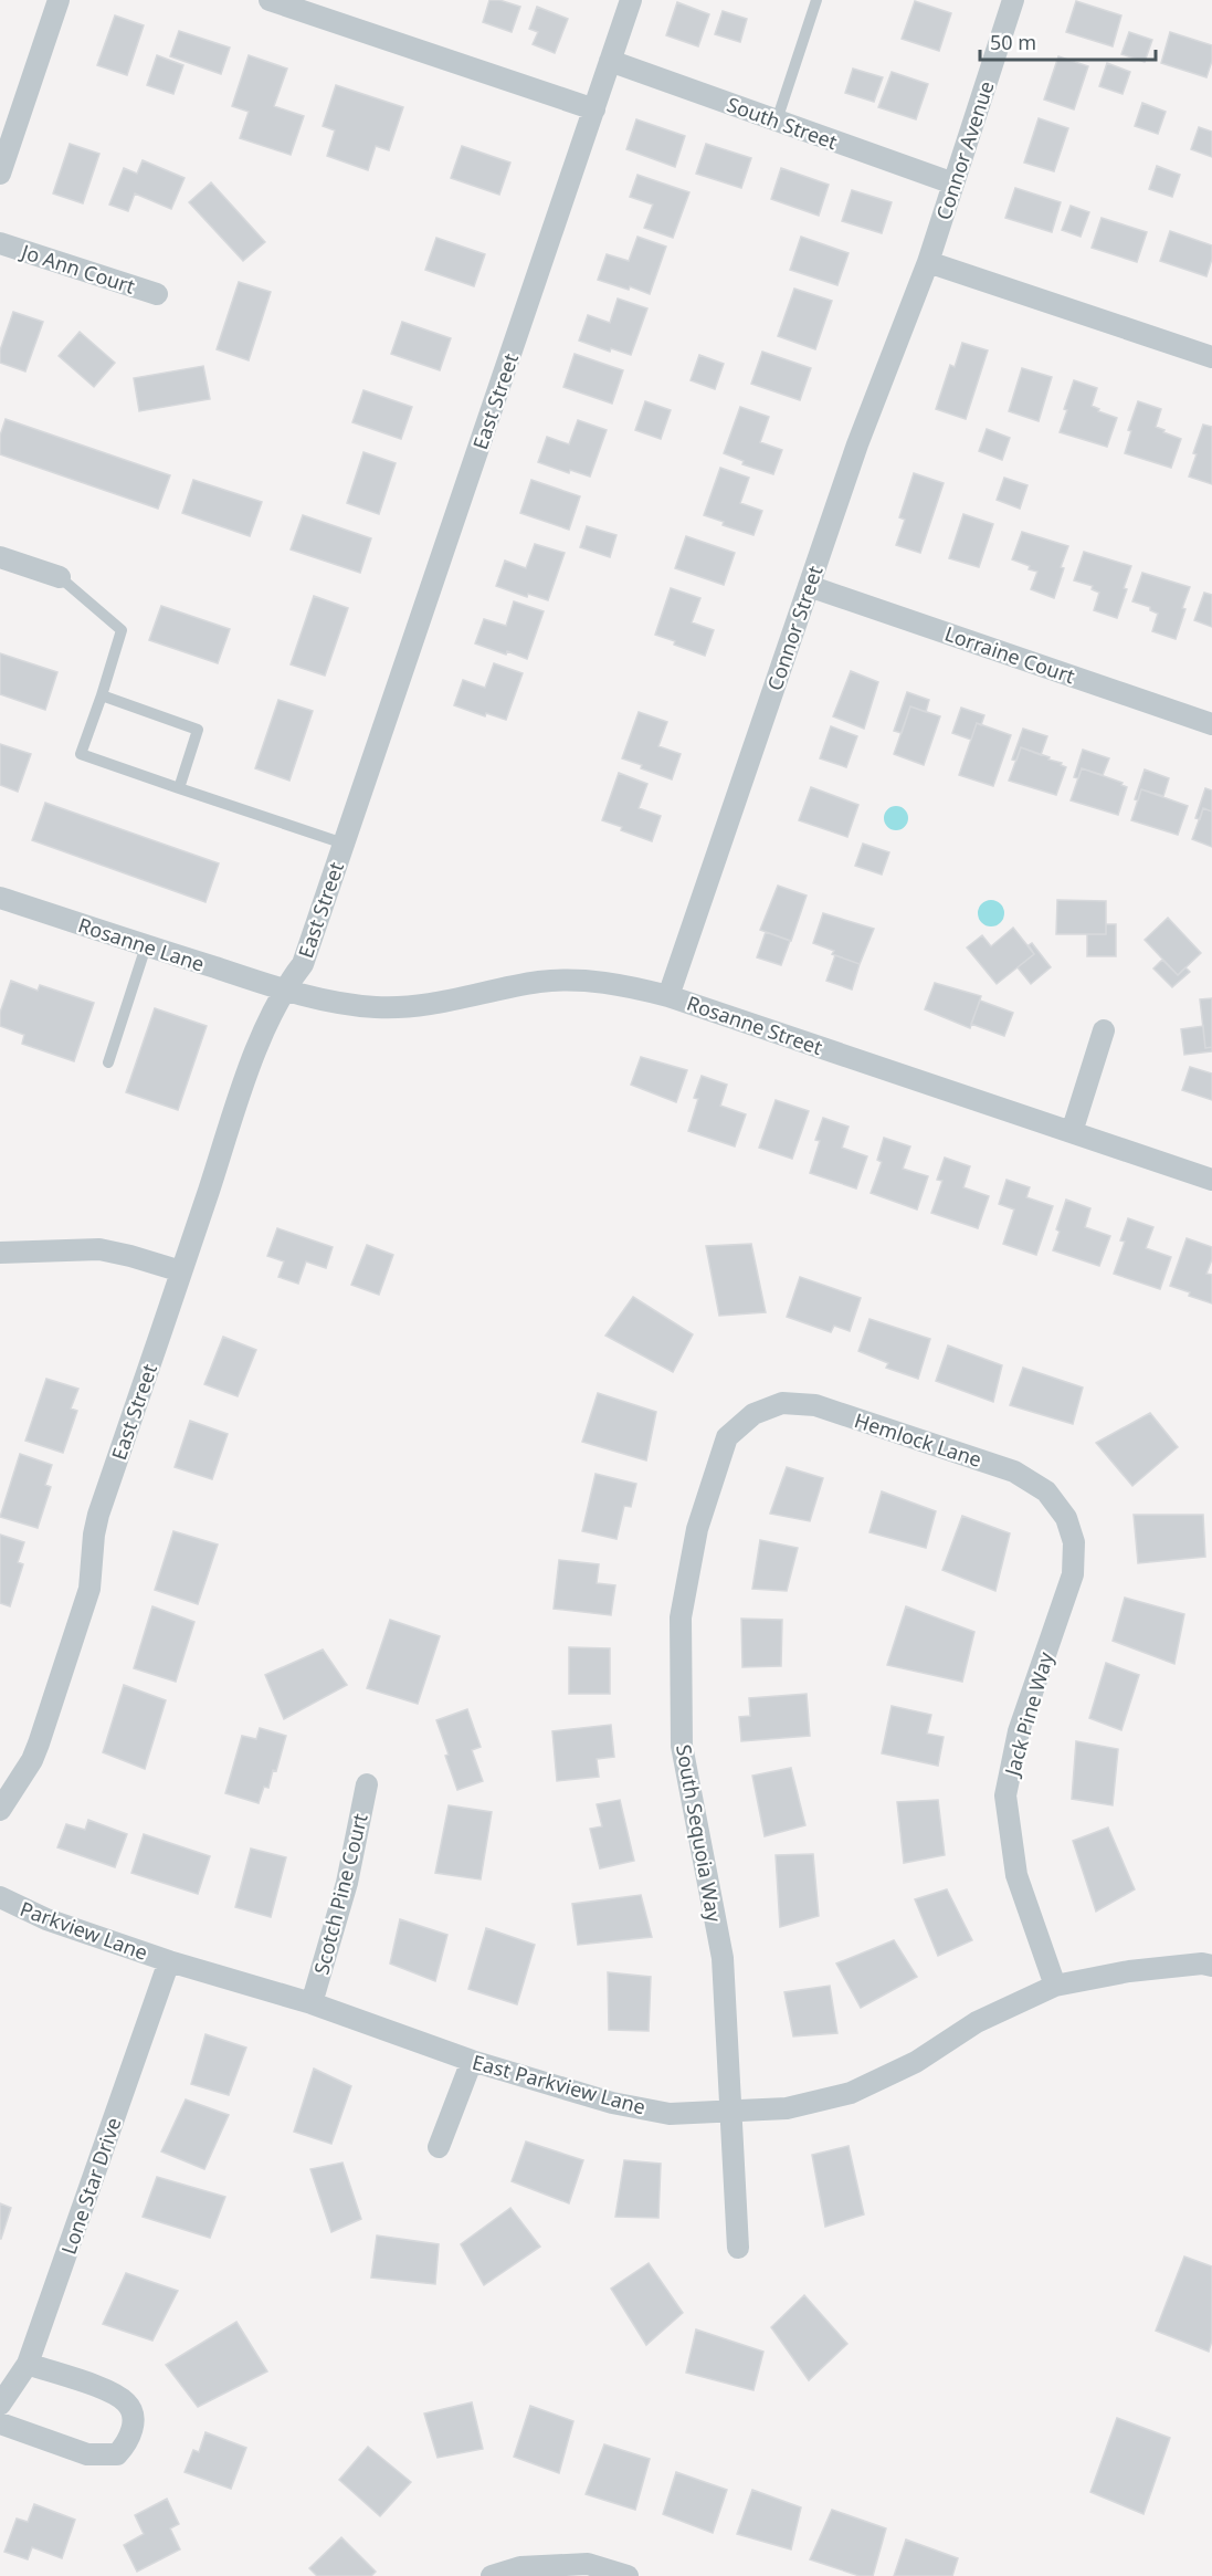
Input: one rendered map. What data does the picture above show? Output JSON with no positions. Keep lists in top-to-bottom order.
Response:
{
  "streets": {
    "street": [
      "South Street",
      "Connor Avenue",
      "Jo Ann Court",
      "East Street",
      "Connor Street",
      "Lorraine Court",
      "Rosanne Lane",
      "Rosanne Street",
      "Hemlock Lane",
      "Jack Pine Way",
      "South Sequoia Way",
      "Scotch Pine Court",
      "Parkview Lane",
      "East Parkview Lane",
      "Lone Star Drive"
    ]
  },
  "crossings": [
    ["South Street", "Connor Avenue"],
    ["South Street", "East Street"],
    ["Connor Avenue", "Connor Street"],
    ["East Street", "Rosanne Lane"],
    ["East Street", "Rosanne Street"],
    ["Connor Street", "Lorraine Court"],
    ["Connor Street", "Rosanne Street"],
    ["Rosanne Lane", "Rosanne Street"],
    ["Hemlock Lane", "Jack Pine Way"],
    ["Hemlock Lane", "South Sequoia Way"],
    ["Jack Pine Way", "East Parkview Lane"],
    ["South Sequoia Way", "East Parkview Lane"],
    ["Scotch Pine Court", "East Parkview Lane"],
    ["Parkview Lane", "East Parkview Lane"],
    ["Parkview Lane", "Lone Star Drive"],
    ["East Parkview Lane", "Lone Star Drive"]
  ],
  "scale_bar": "50 m"
}
